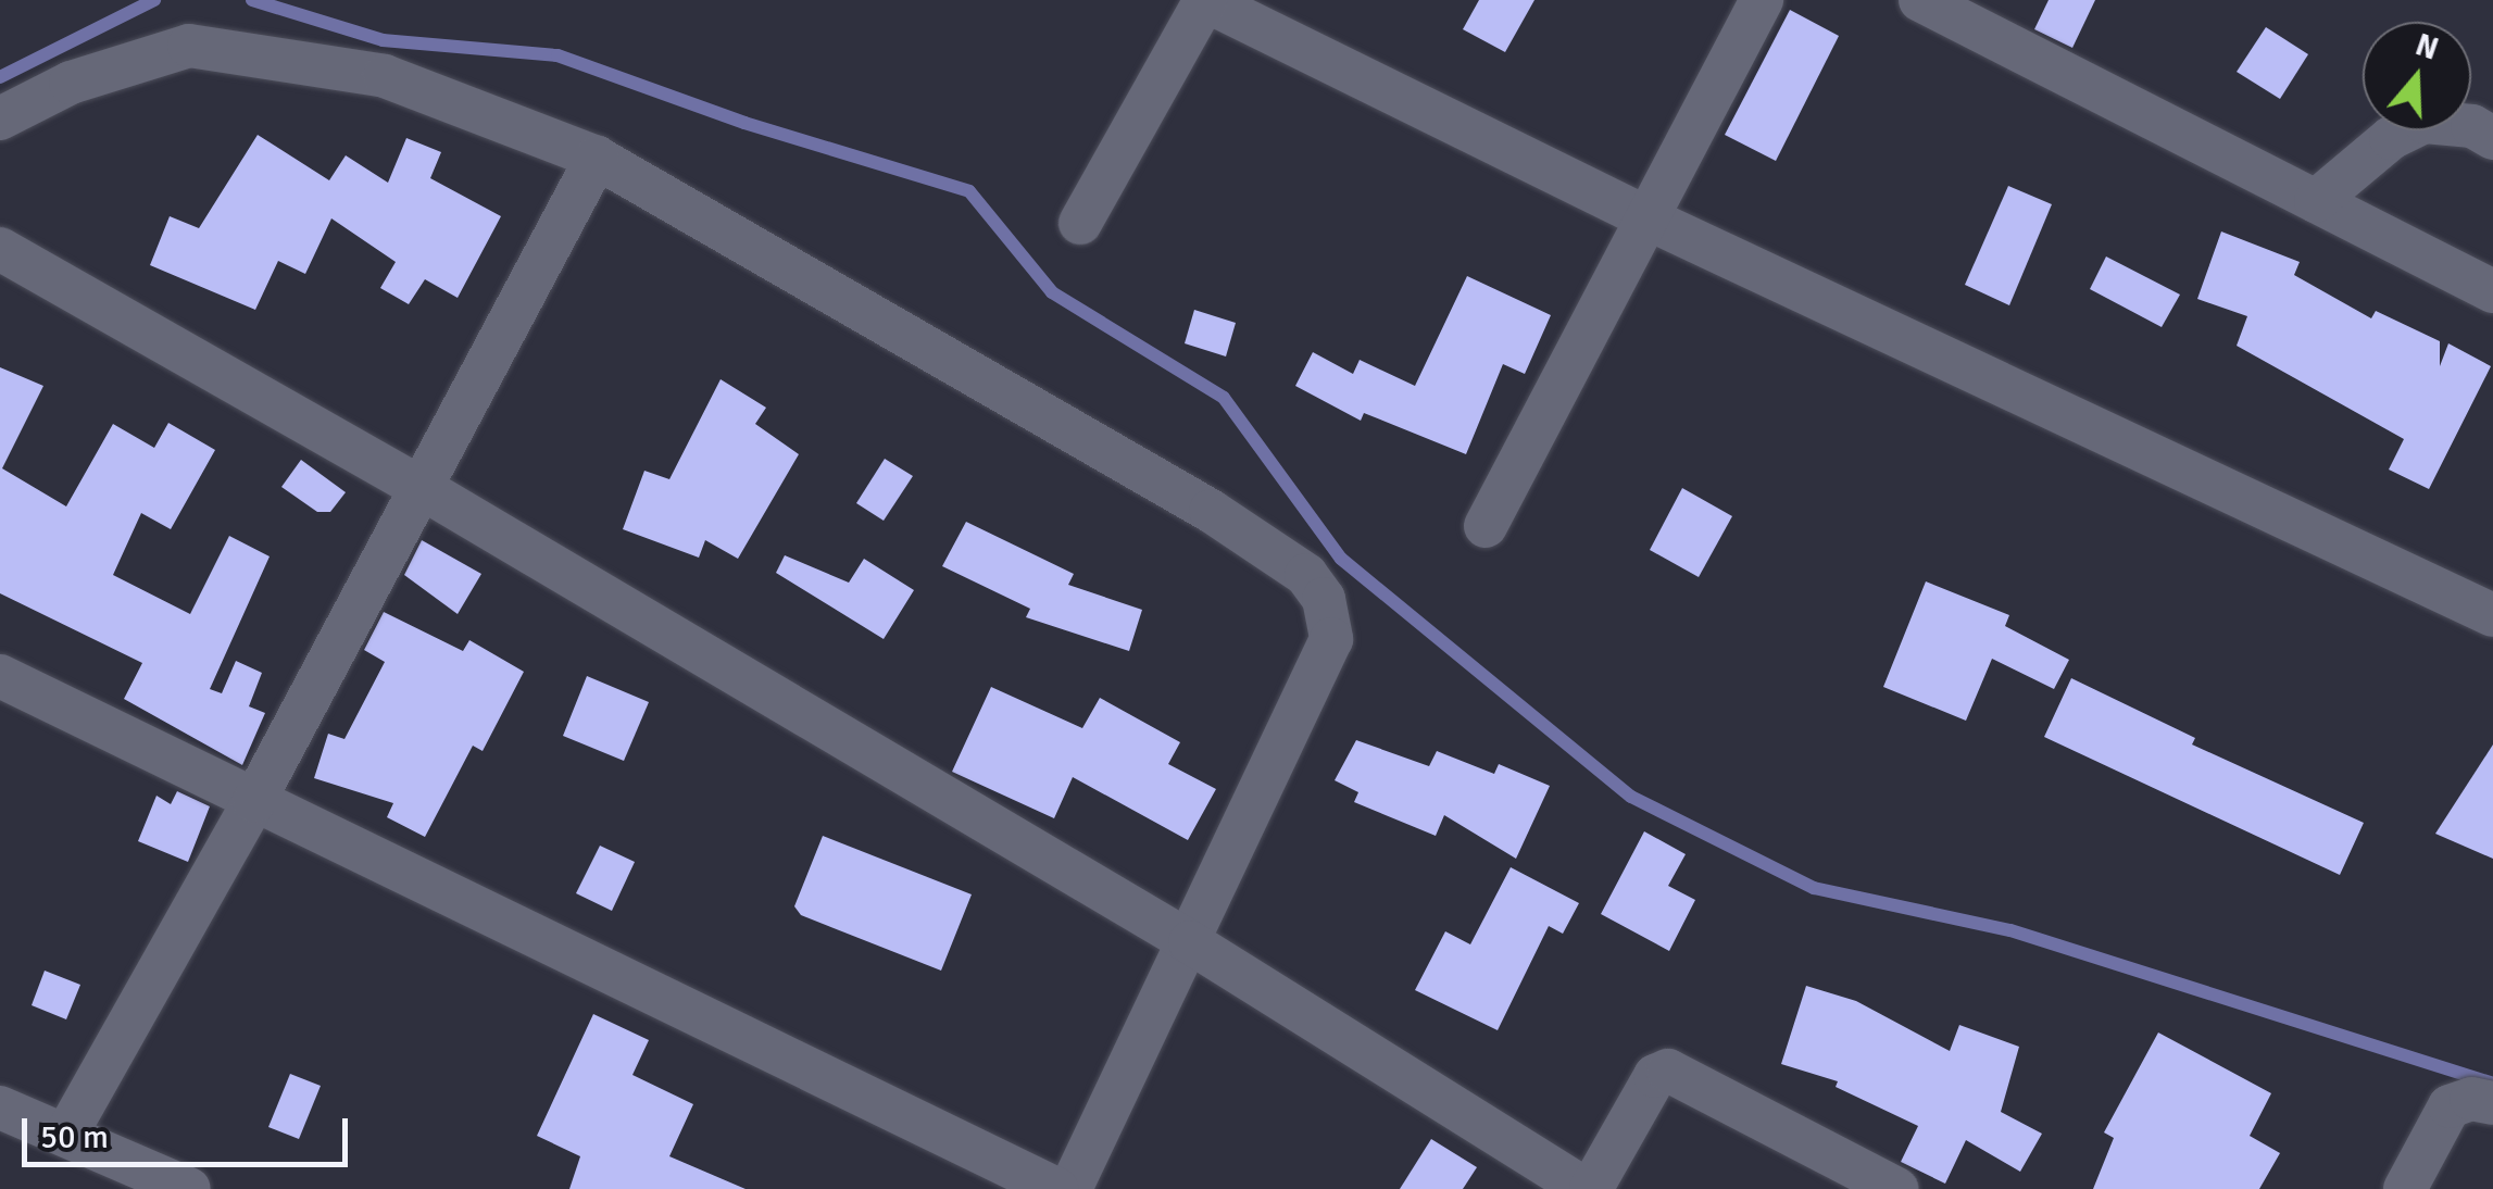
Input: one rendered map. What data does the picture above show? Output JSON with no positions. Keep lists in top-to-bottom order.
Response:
{
  "scale_bar": "50 m",
  "north": "top"
}
